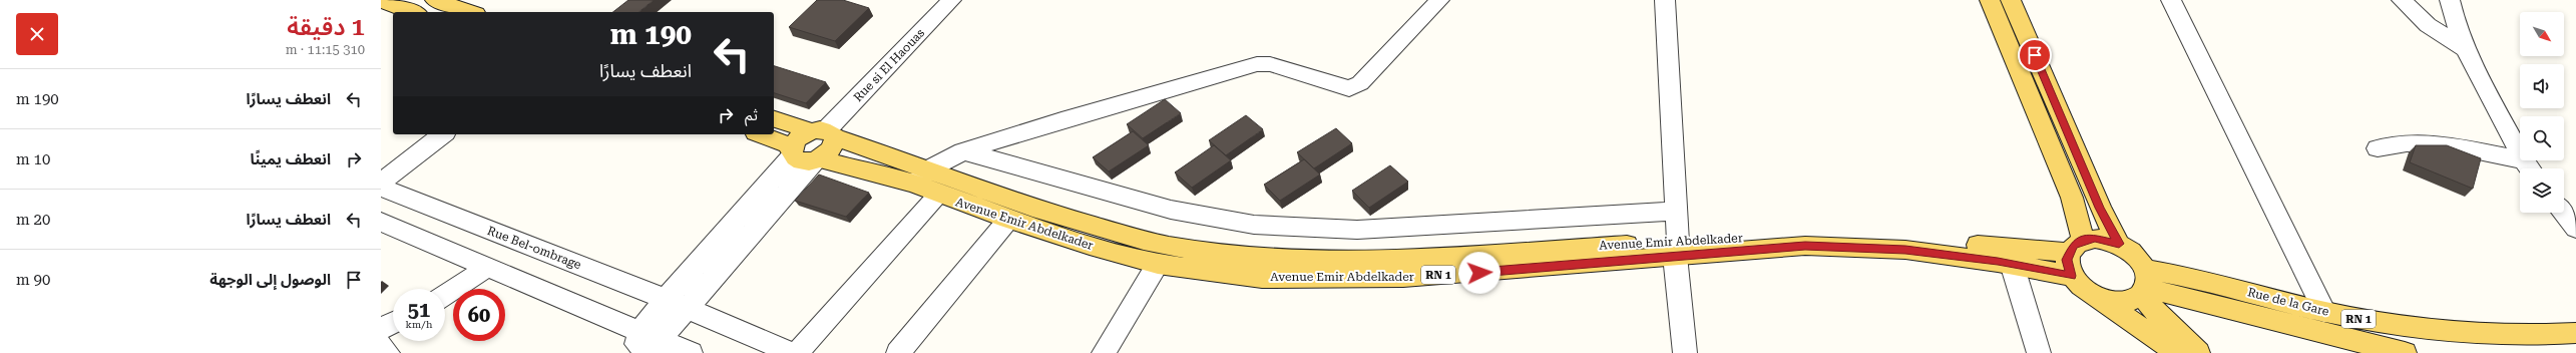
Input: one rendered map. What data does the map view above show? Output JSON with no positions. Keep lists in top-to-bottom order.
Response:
{
  "streets": {
    "main road": ["Avenue Emir Abdelkader", "RN 1", "Rue de la Gare"],
    "street": ["Rue si El Haouas", "Rue Bel-ombrage"]
  },
  "crossings": [
    ["Rue si El Haouas", "Avenue Emir Abdelkader"],
    ["Avenue Emir Abdelkader", "Rue de la Gare"]
  ],
  "north": "bottom right",
  "page": {
    "heading": ["1 دقيقة", "310 m · 11:15"],
    "turn": ["190 m", "انعطف يسارًا"],
    "list": [
      {
        "name": "انعطف يسارًا",
        "value": "190 m"
      },
      {
        "name": "انعطف يمينًا",
        "value": "10 m"
      },
      {
        "name": "انعطف يسارًا",
        "value": "20 m"
      },
      {
        "name": "الوصول إلى الوجهة",
        "value": "90 m"
      }
    ],
    "then": "ثم",
    "speed": "51 km/h",
    "limit": "60"
  }
}
